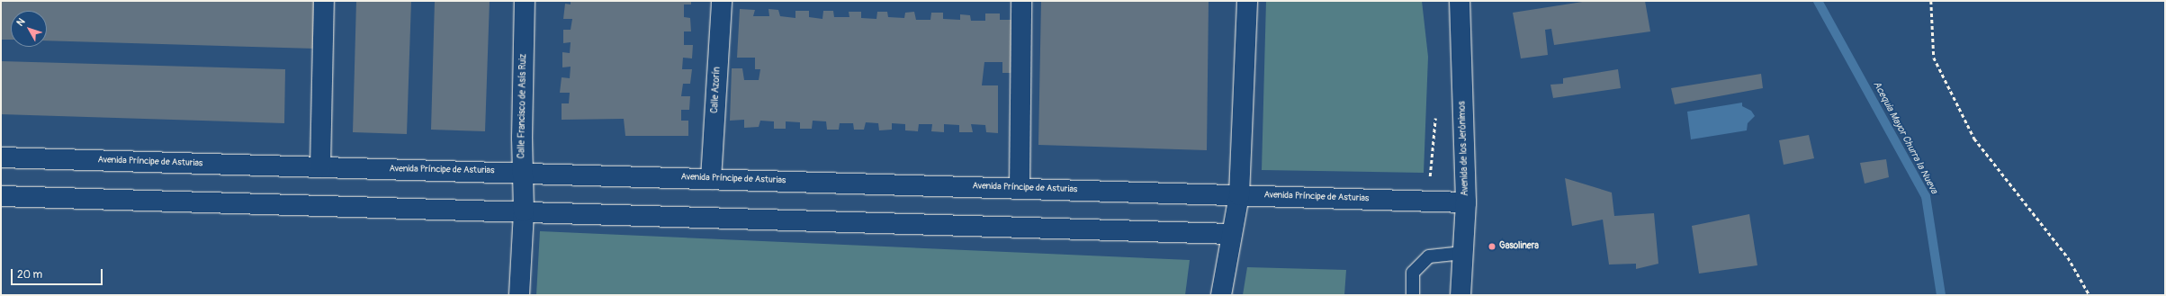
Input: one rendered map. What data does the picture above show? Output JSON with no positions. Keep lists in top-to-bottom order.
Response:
{
  "streets": {
    "street": [
      "Calle Azorín",
      "Calle Francisco de Asís Ruiz",
      "Avenida de los Jerónimos",
      "Avenida Príncipe de Asturias"
    ]
  },
  "crossings": [
    ["Calle Azorín", "Avenida Príncipe de Asturias"],
    ["Calle Francisco de Asís Ruiz", "Avenida Príncipe de Asturias"],
    ["Avenida de los Jerónimos", "Avenida Príncipe de Asturias"]
  ],
  "water": ["Acequia Mayor Churra la Nueva"],
  "places": ["Gasolinera"],
  "scale_bar": "20 m",
  "north": "top left"
}
